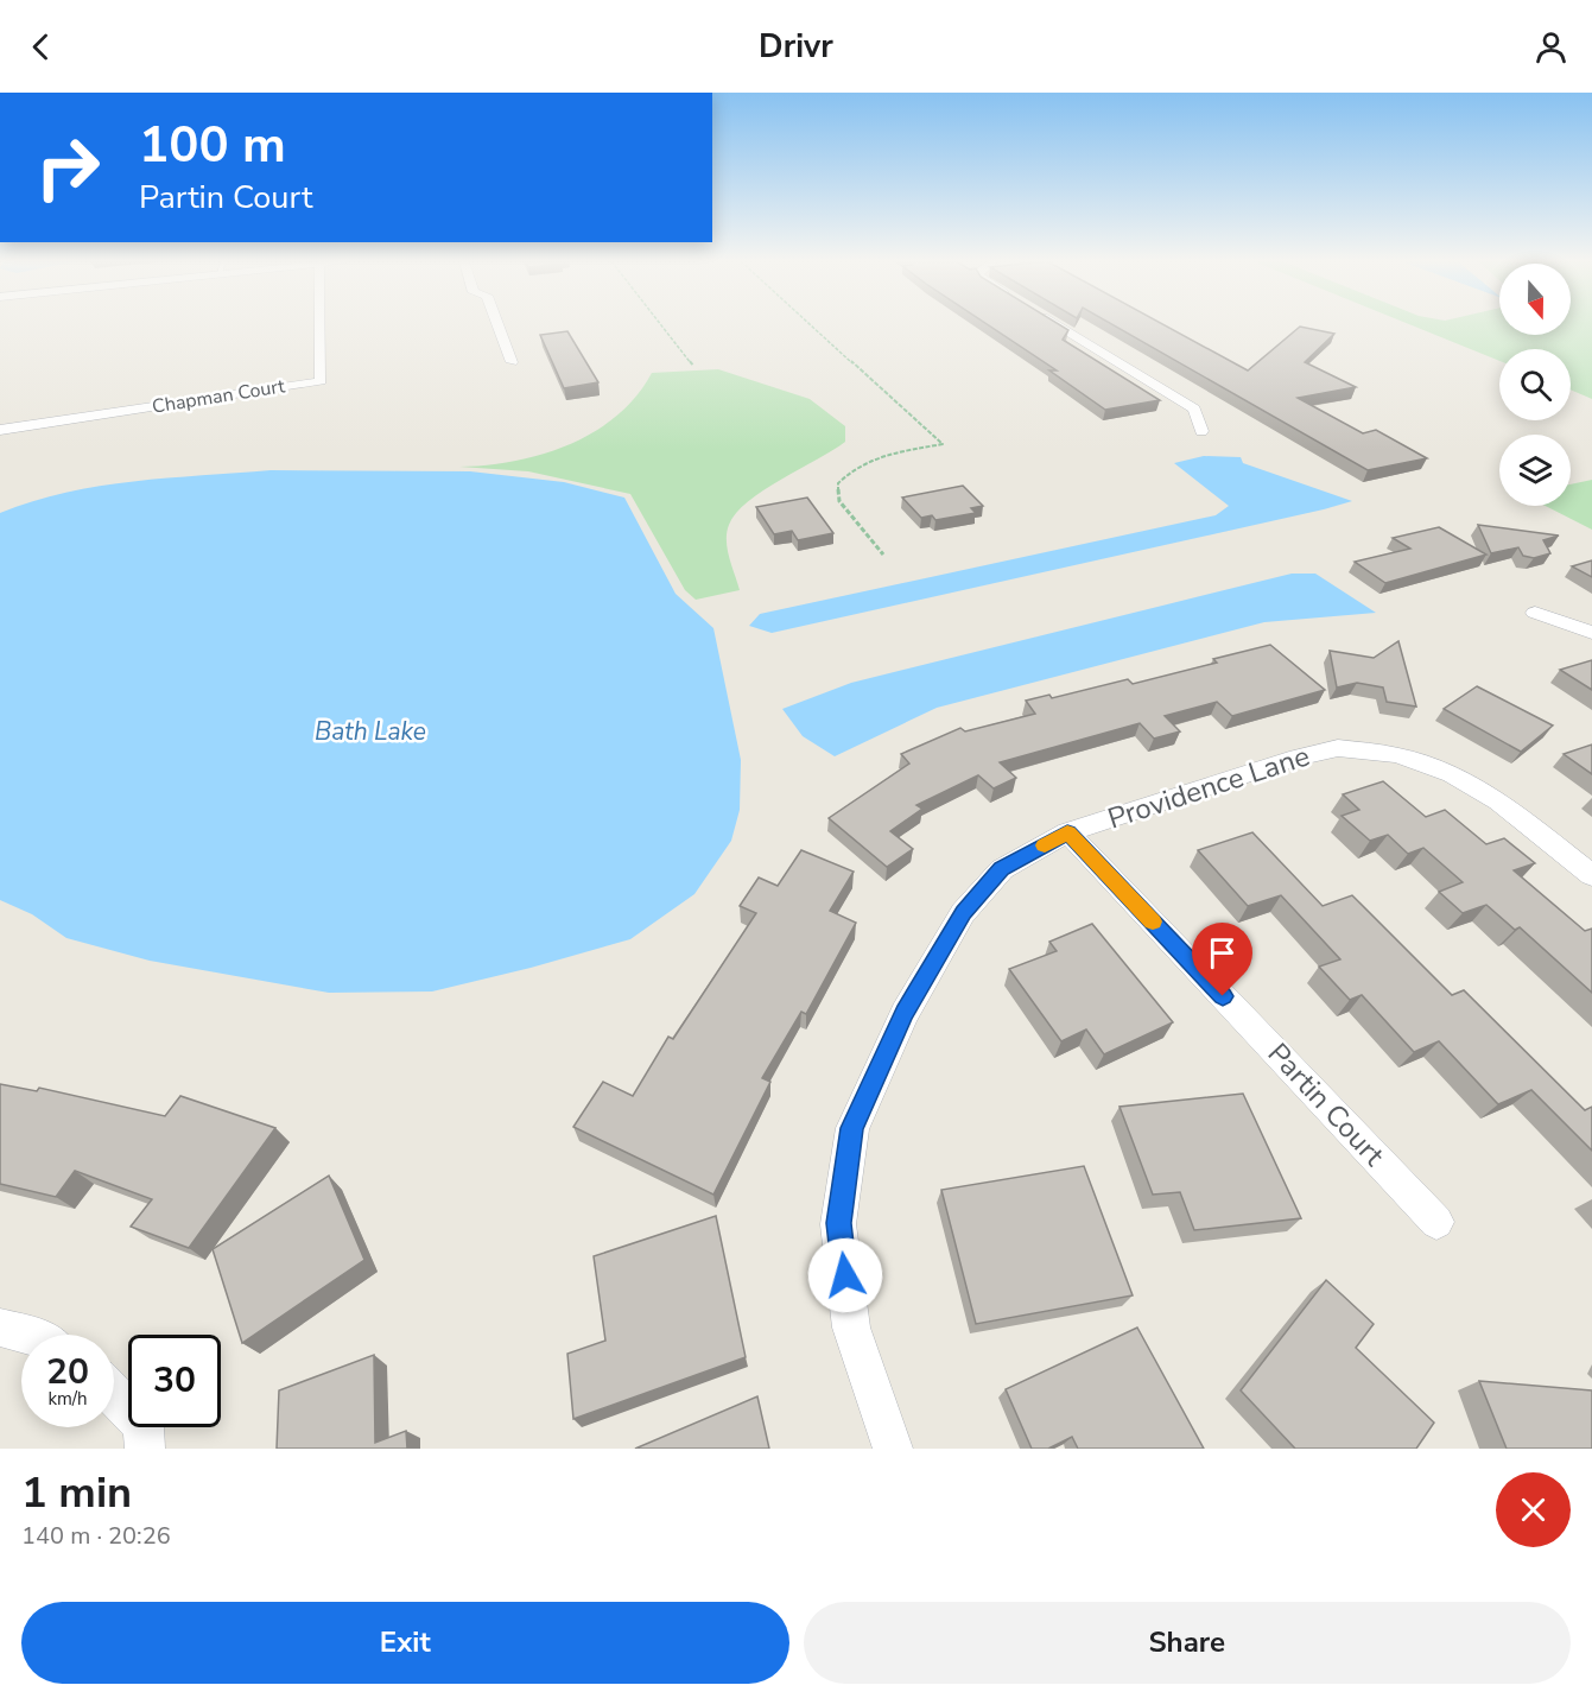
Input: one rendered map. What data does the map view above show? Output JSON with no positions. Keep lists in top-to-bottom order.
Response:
{
  "streets": {
    "street": ["Chapman Court", "Providence Lane", "Partin Court"]
  },
  "crossings": [
    ["Providence Lane", "Partin Court"]
  ],
  "water": ["Bath Lake"],
  "north": "bottom",
  "page": {
    "header": "Drivr",
    "turn": ["100 m", "Partin Court"],
    "speed": "20 km/h",
    "limit": "30",
    "heading": ["1 min", "140 m · 20:26"],
    "buttons": ["Exit", "Share"]
  }
}
